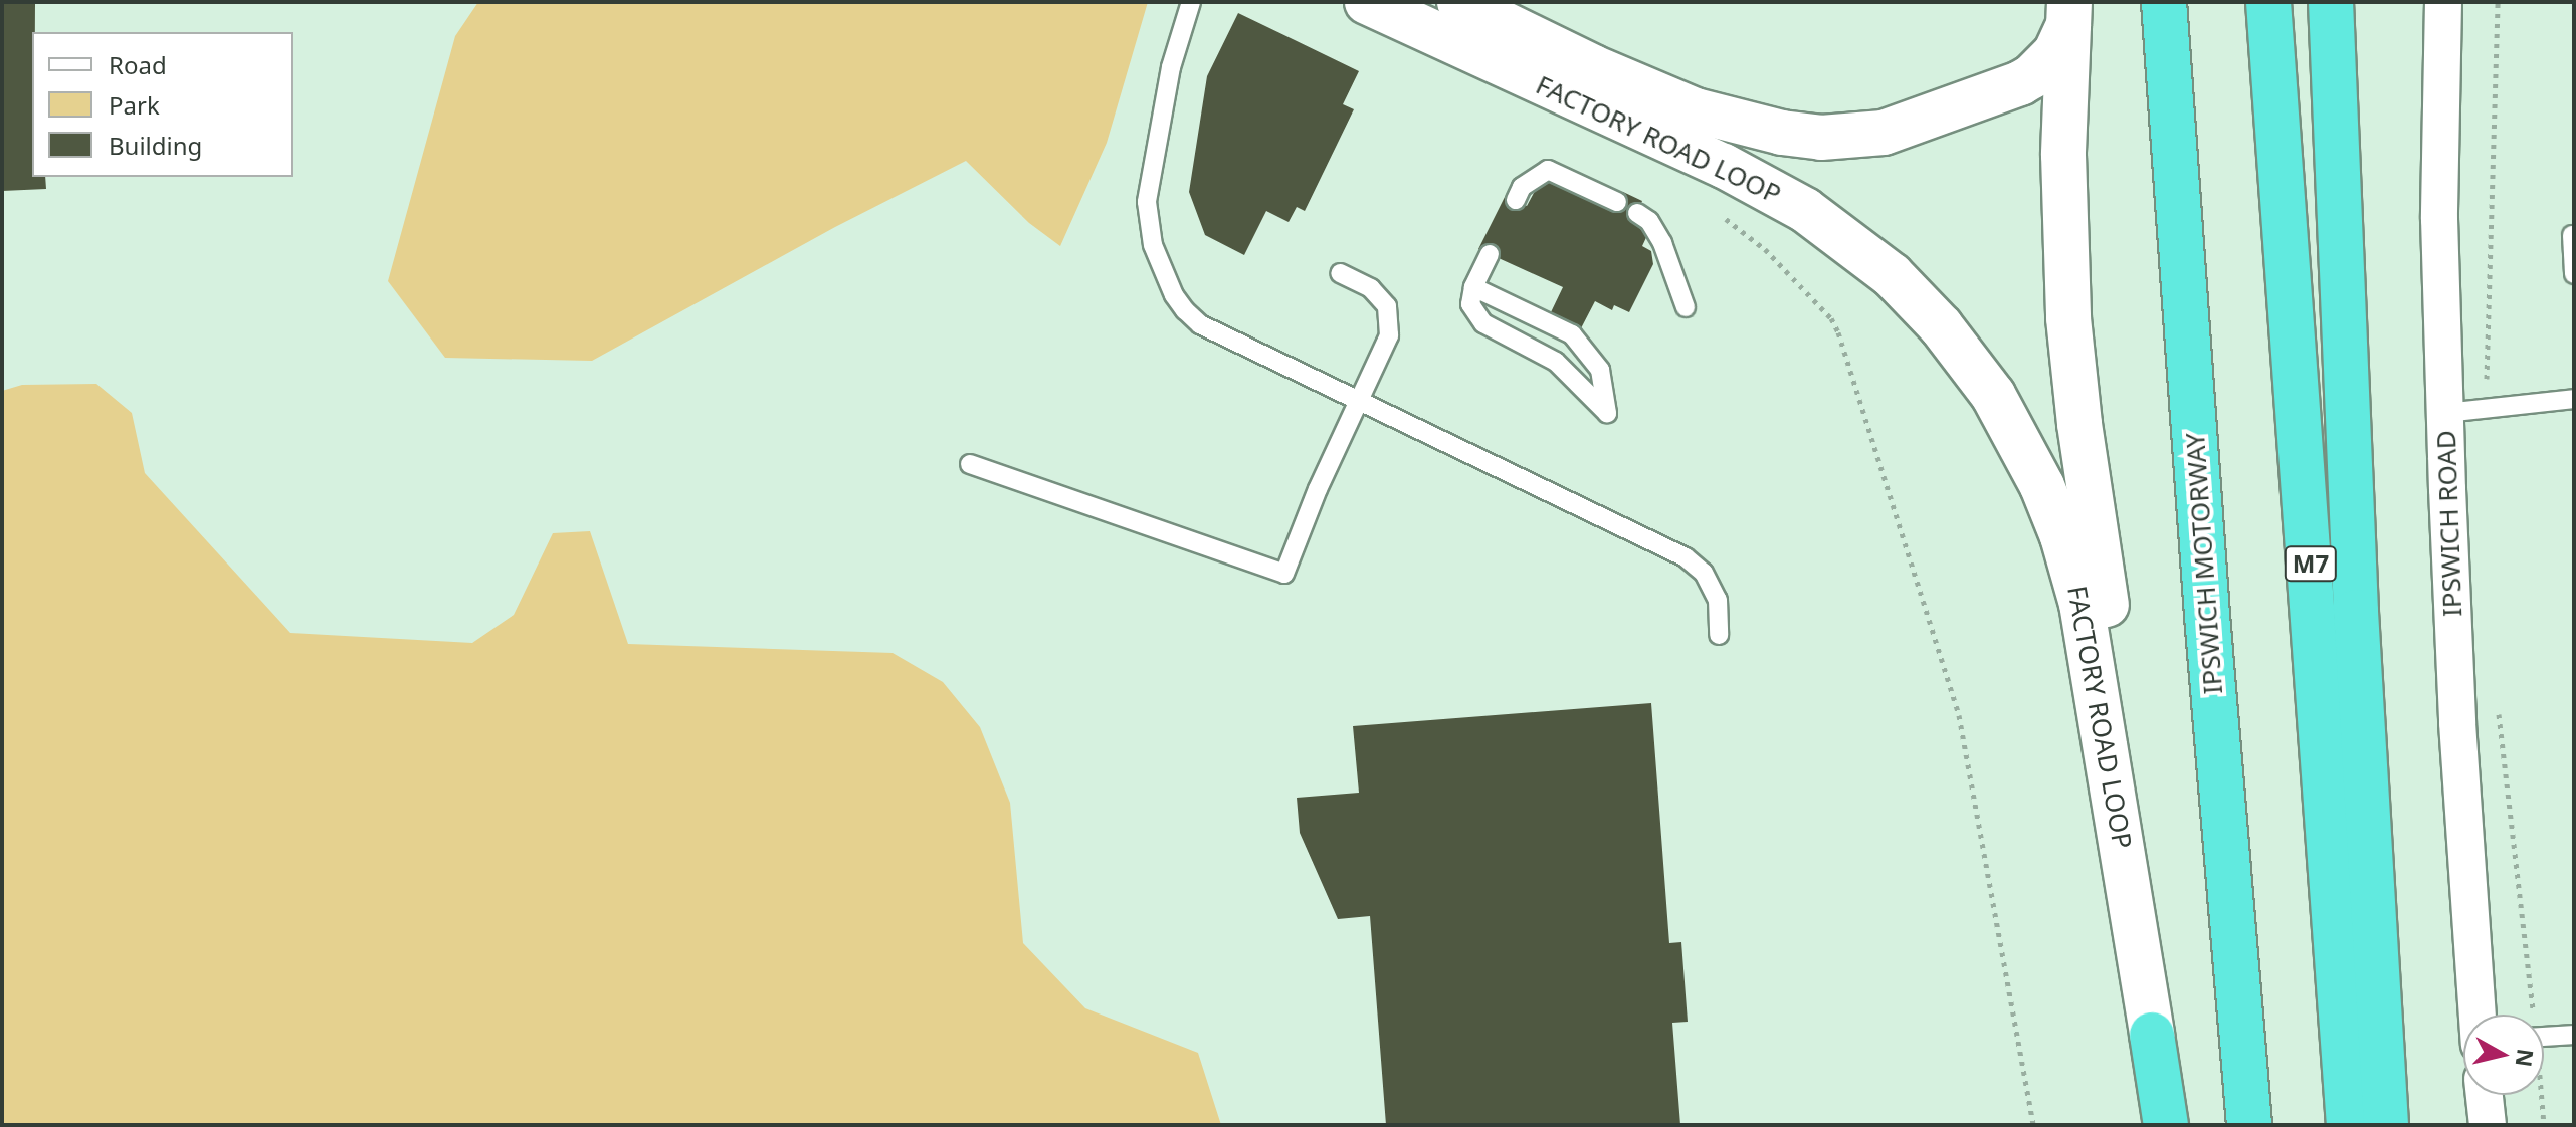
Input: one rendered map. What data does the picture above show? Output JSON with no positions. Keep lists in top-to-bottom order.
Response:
{
  "streets": {
    "highway": ["IPSWICH MOTORWAY", "M7"],
    "main road": ["FACTORY ROAD LOOP"],
    "street": ["IPSWICH ROAD"]
  },
  "legend": ["Road", "Park", "Building"],
  "north": "right"
}
